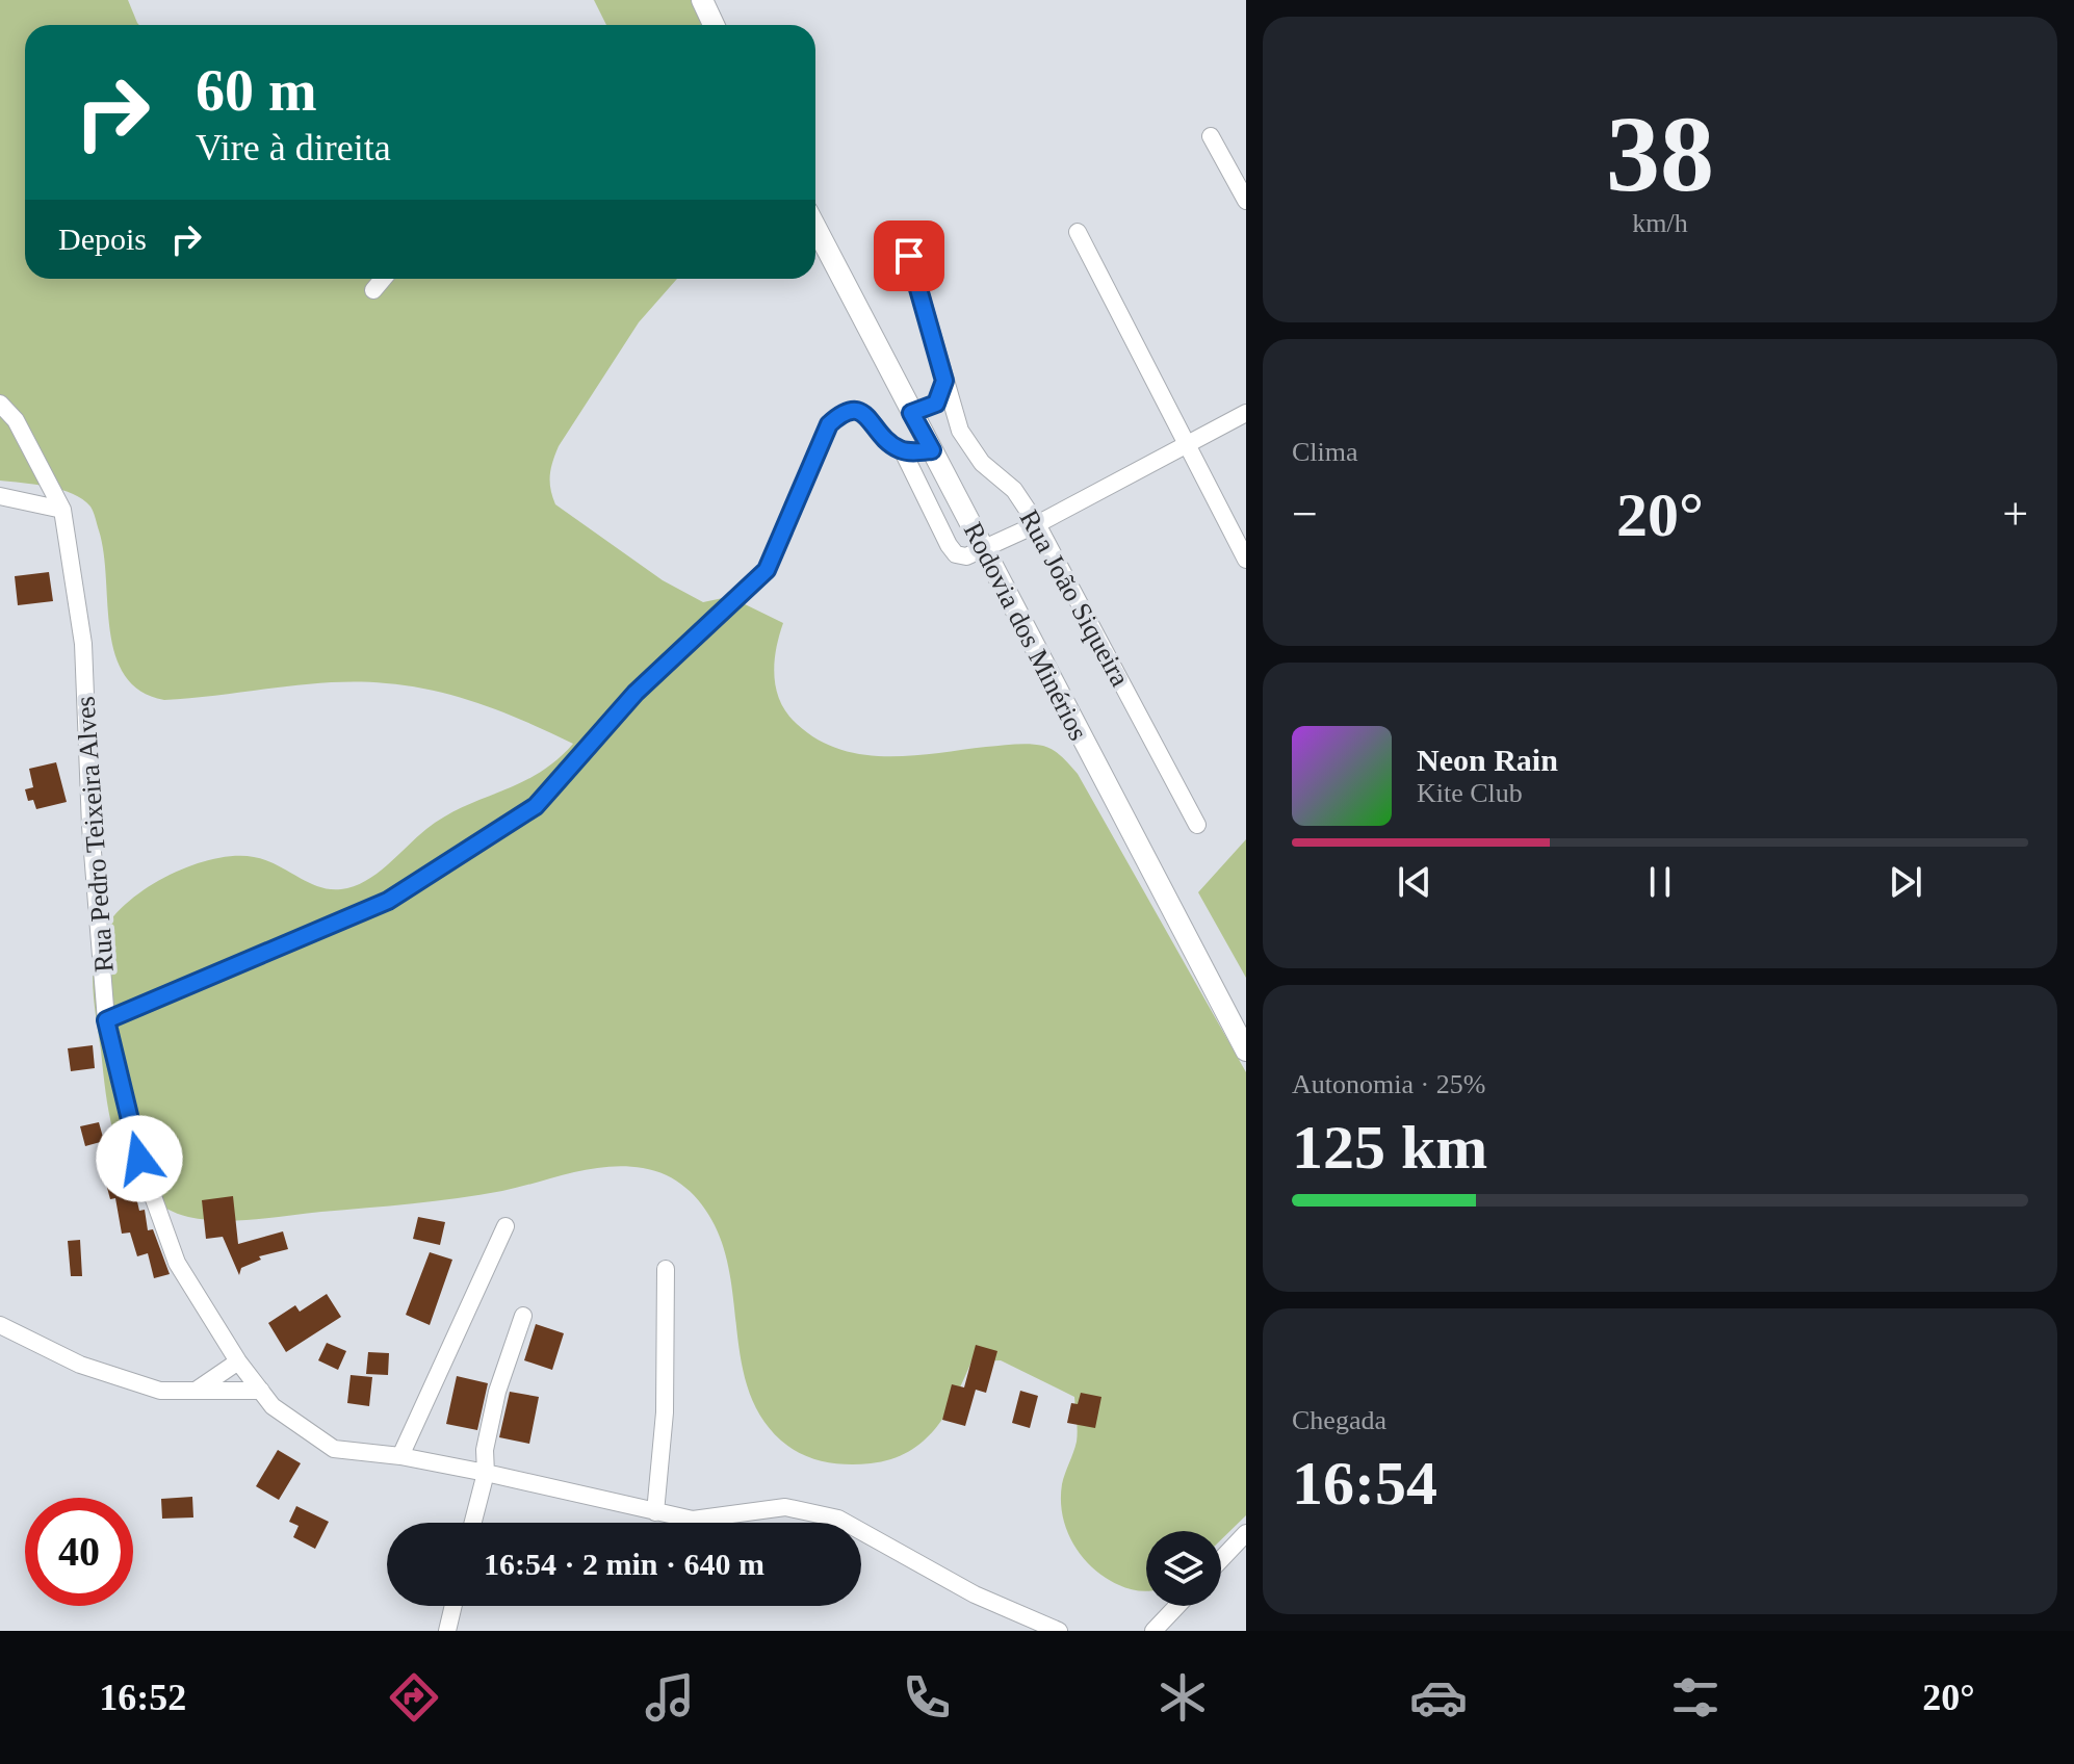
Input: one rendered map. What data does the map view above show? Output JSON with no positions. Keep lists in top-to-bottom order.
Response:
{
  "streets": {
    "main road": ["Rodovia dos Minérios"],
    "street": ["Rua João Siqueira", "Rua Pedro Teixeira Alves"]
  },
  "page": {
    "tile": [
      ["38", "km/h"],
      "Clima",
      ["Autonomia · 25%", "125 km"],
      ["Chegada", "16:54"]
    ],
    "turn": ["60 m", "Vire à direita"],
    "then": "Depois",
    "heat": ["−", "20°", "+"],
    "song": ["Neon Rain", "Kite Club"],
    "limit": "40",
    "trip": "16:54 · 2 min · 640 m",
    "tabs": ["16:52", "20°"]
  }
}
